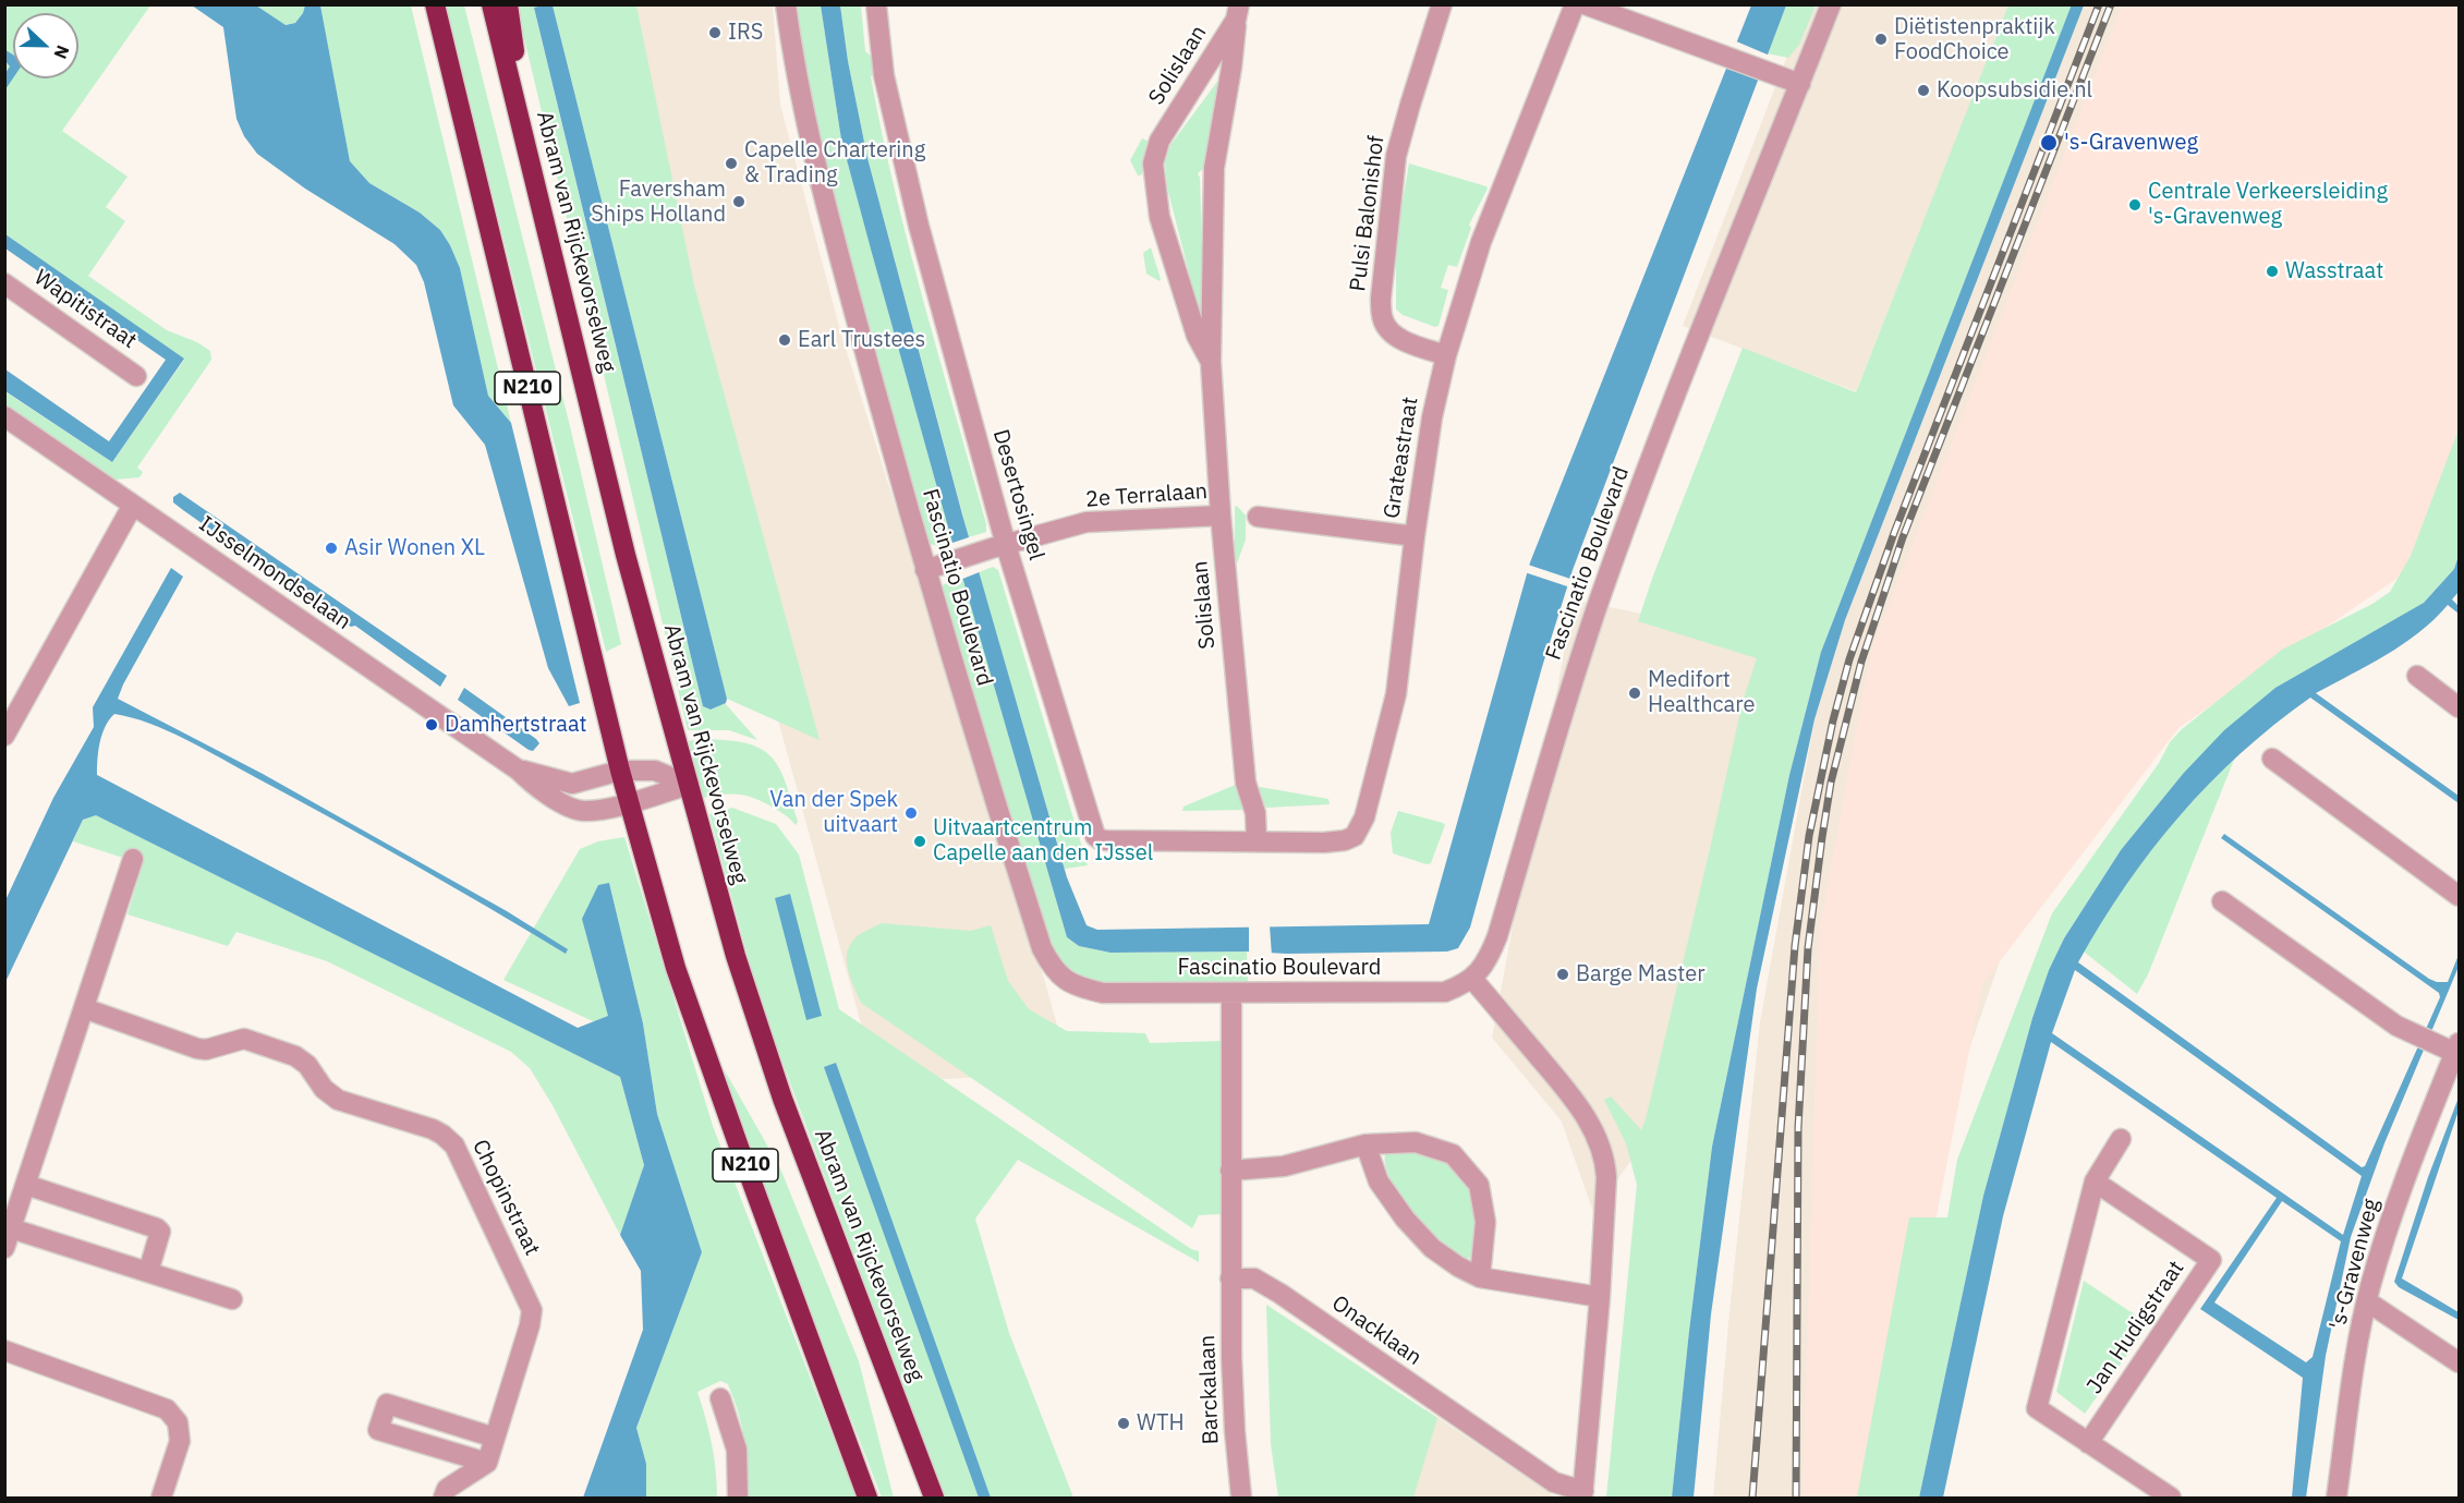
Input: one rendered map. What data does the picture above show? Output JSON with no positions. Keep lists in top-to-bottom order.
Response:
{
  "streets": {
    "highway": ["Abram van Rijckevorselweg", "N210"],
    "street": [
      "Solislaan",
      "Pulsi Balonishof",
      "Wapitistraat",
      "Grateastraat",
      "Desertosingel",
      "2e Terralaan",
      "Fascinatio Boulevard",
      "IJsselmondselaan",
      "Chopinstraat",
      "'s-Gravenweg",
      "Jan Hudigstraat",
      "Onacklaan",
      "Barckalaan"
    ]
  },
  "crossings": [
    ["Solislaan", "Grateastraat"],
    ["Solislaan", "Desertosingel"],
    ["Solislaan", "2e Terralaan"],
    ["Pulsi Balonishof", "Grateastraat"],
    ["Abram van Rijckevorselweg", "IJsselmondselaan"],
    ["N210", "IJsselmondselaan"],
    ["Grateastraat", "Desertosingel"],
    ["Desertosingel", "2e Terralaan"],
    ["2e Terralaan", "Fascinatio Boulevard"],
    ["Fascinatio Boulevard", "Onacklaan"],
    ["Onacklaan", "Barckalaan"]
  ],
  "places": [
    "IRS",
    "Diëtistenpraktijk FoodChoice",
    "Koopsubsidie.nl",
    "'s-Gravenweg",
    "Capelle Chartering & Trading",
    "Faversham Ships Holland",
    "Centrale Verkeersleiding 's-Gravenweg",
    "Wasstraat",
    "Earl Trustees",
    "Asir Wonen XL",
    "Medifort Healthcare",
    "Damhertstraat",
    "Van der Spek uitvaart",
    "Uitvaartcentrum Capelle aan den IJssel",
    "Barge Master",
    "WTH"
  ],
  "north": "right"
}
